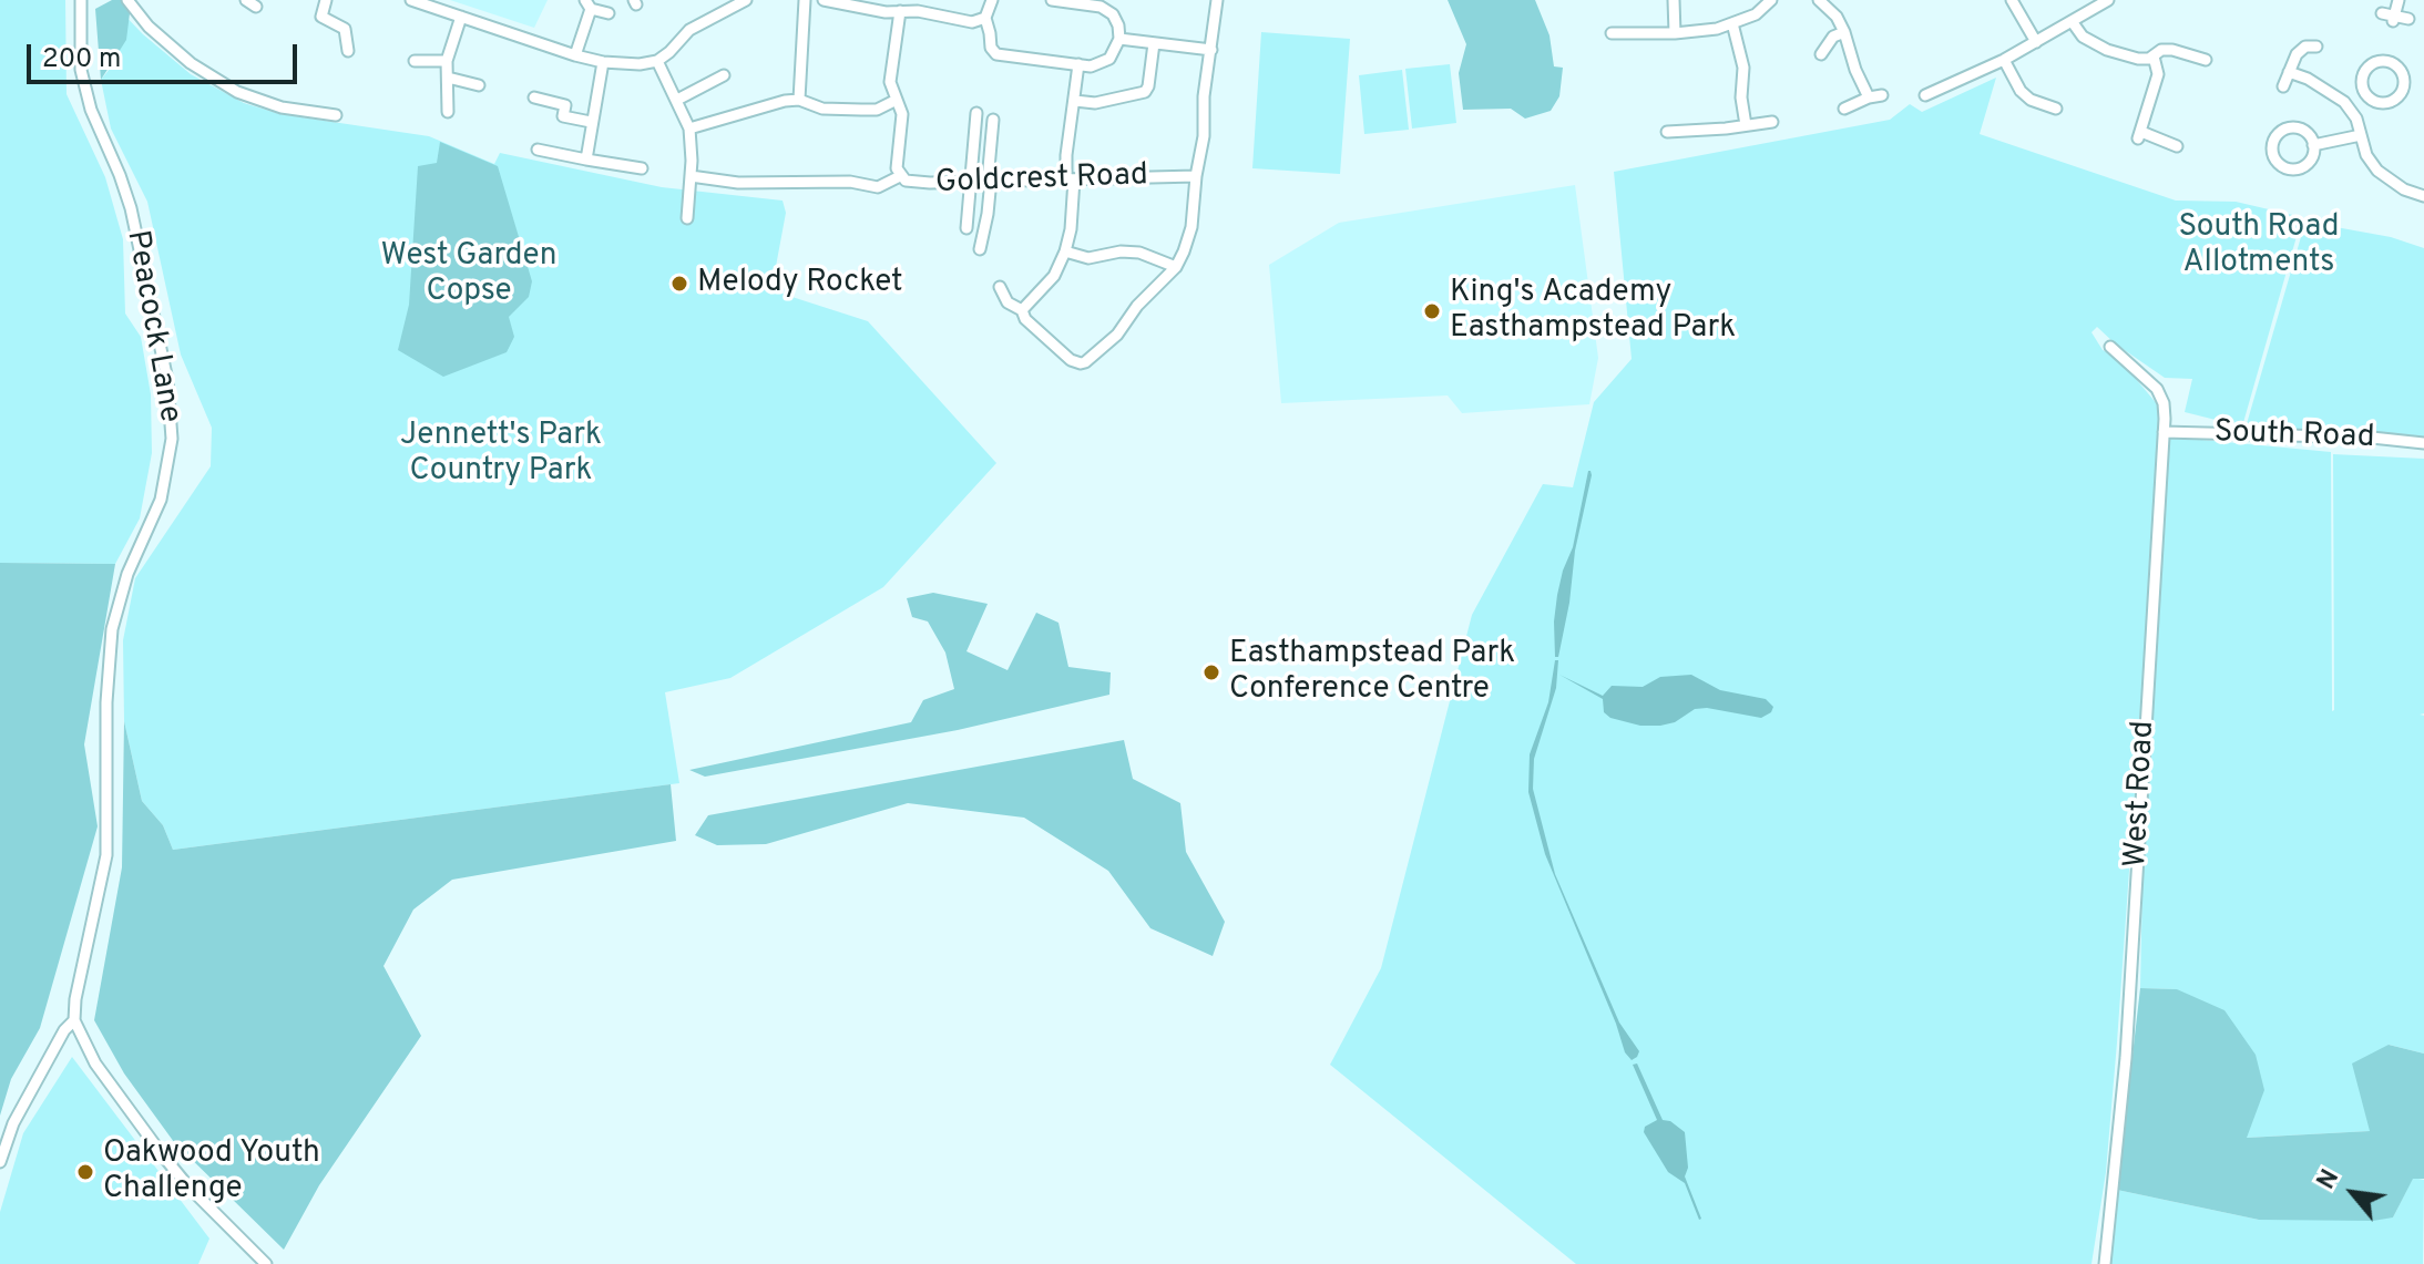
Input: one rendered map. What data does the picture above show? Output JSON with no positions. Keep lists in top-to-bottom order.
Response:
{
  "streets": {
    "street": [
      "Goldcrest Road",
      "Peacock Lane",
      "South Road",
      "West Road"
    ]
  },
  "crossings": [
    ["South Road", "West Road"]
  ],
  "parks": ["South Road Allotments", "West Garden Copse", "Jennett's Park Country Park"],
  "places": [
    "Melody Rocket",
    "King's Academy Easthampstead Park",
    "Easthampstead Park Conference Centre",
    "Oakwood Youth Challenge"
  ],
  "scale_bar": "200 m",
  "north": "top left"
}
